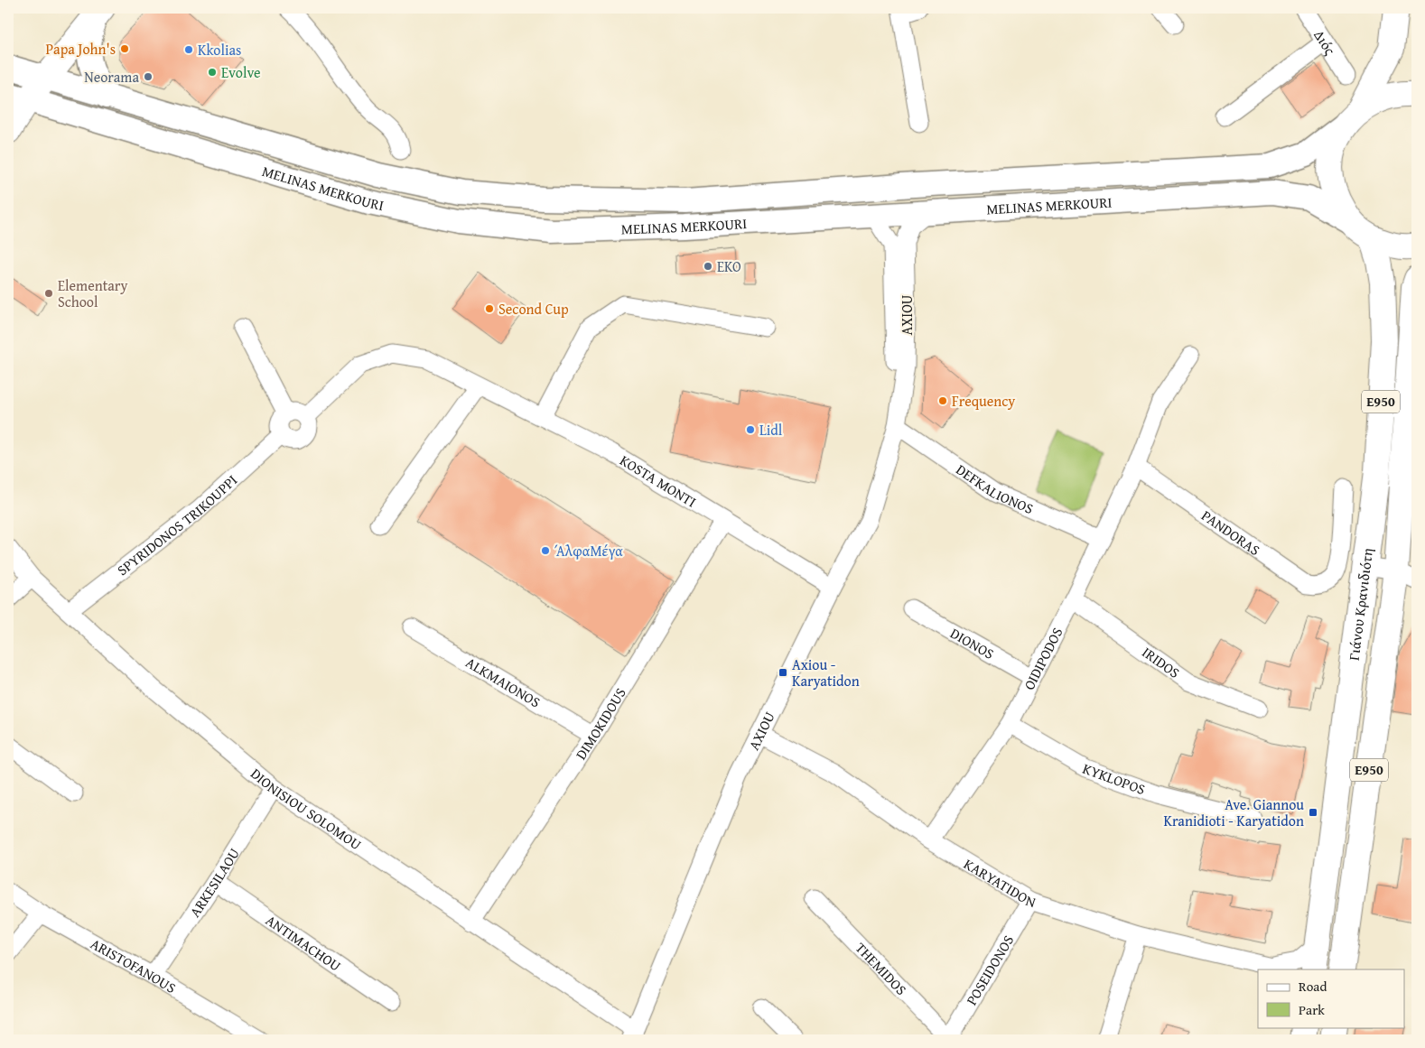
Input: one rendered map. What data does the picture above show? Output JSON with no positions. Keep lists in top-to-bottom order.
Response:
{
  "streets": {
    "main road": ["MELINAS MERKOURI", "E950", "Γιάνου Κρανιδιότη"],
    "street": [
      "Διός",
      "AXIOU",
      "KOSTA MONTI",
      "DEFKALIONOS",
      "SPYRIDONOS TRIKOUPPI",
      "PANDORAS",
      "DIONOS",
      "OIDIPODOS",
      "IRIDOS",
      "ALKMAIONOS",
      "DIMOKIDOUS",
      "KYKLOPOS",
      "DIONISIOU SOLOMOU",
      "KARYATIDON",
      "ARKESILAOU",
      "ANTIMACHOU",
      "ARISTOFANOUS",
      "THEMIDOS",
      "POSEIDONOS"
    ]
  },
  "crossings": [
    ["MELINAS MERKOURI", "AXIOU"],
    ["AXIOU", "KOSTA MONTI"],
    ["AXIOU", "DEFKALIONOS"],
    ["AXIOU", "DIONISIOU SOLOMOU"],
    ["AXIOU", "KARYATIDON"],
    ["KOSTA MONTI", "SPYRIDONOS TRIKOUPPI"],
    ["KOSTA MONTI", "DIMOKIDOUS"],
    ["DEFKALIONOS", "OIDIPODOS"],
    ["SPYRIDONOS TRIKOUPPI", "DIONISIOU SOLOMOU"],
    ["PANDORAS", "OIDIPODOS"],
    ["Γιάνου Κρανιδιότη", "KARYATIDON"],
    ["DIONOS", "OIDIPODOS"],
    ["OIDIPODOS", "IRIDOS"],
    ["OIDIPODOS", "KYKLOPOS"],
    ["OIDIPODOS", "KARYATIDON"],
    ["ALKMAIONOS", "DIMOKIDOUS"],
    ["DIMOKIDOUS", "DIONISIOU SOLOMOU"],
    ["DIONISIOU SOLOMOU", "ARKESILAOU"],
    ["KARYATIDON", "POSEIDONOS"],
    ["ARKESILAOU", "ANTIMACHOU"],
    ["ARKESILAOU", "ARISTOFANOUS"],
    ["THEMIDOS", "POSEIDONOS"]
  ],
  "places": {
    "other": [
      "Papa John's",
      "Kkolias",
      "Evolve",
      "Neorama",
      "EKO",
      "Elementary School",
      "Second Cup",
      "Frequency",
      "Lidl",
      "ΆλφαΜέγα"
    ],
    "transit": ["Axiou - Karyatidon", "Ave. Giannou Kranidioti - Karyatidon"]
  },
  "legend": ["Road", "Park"]
}
